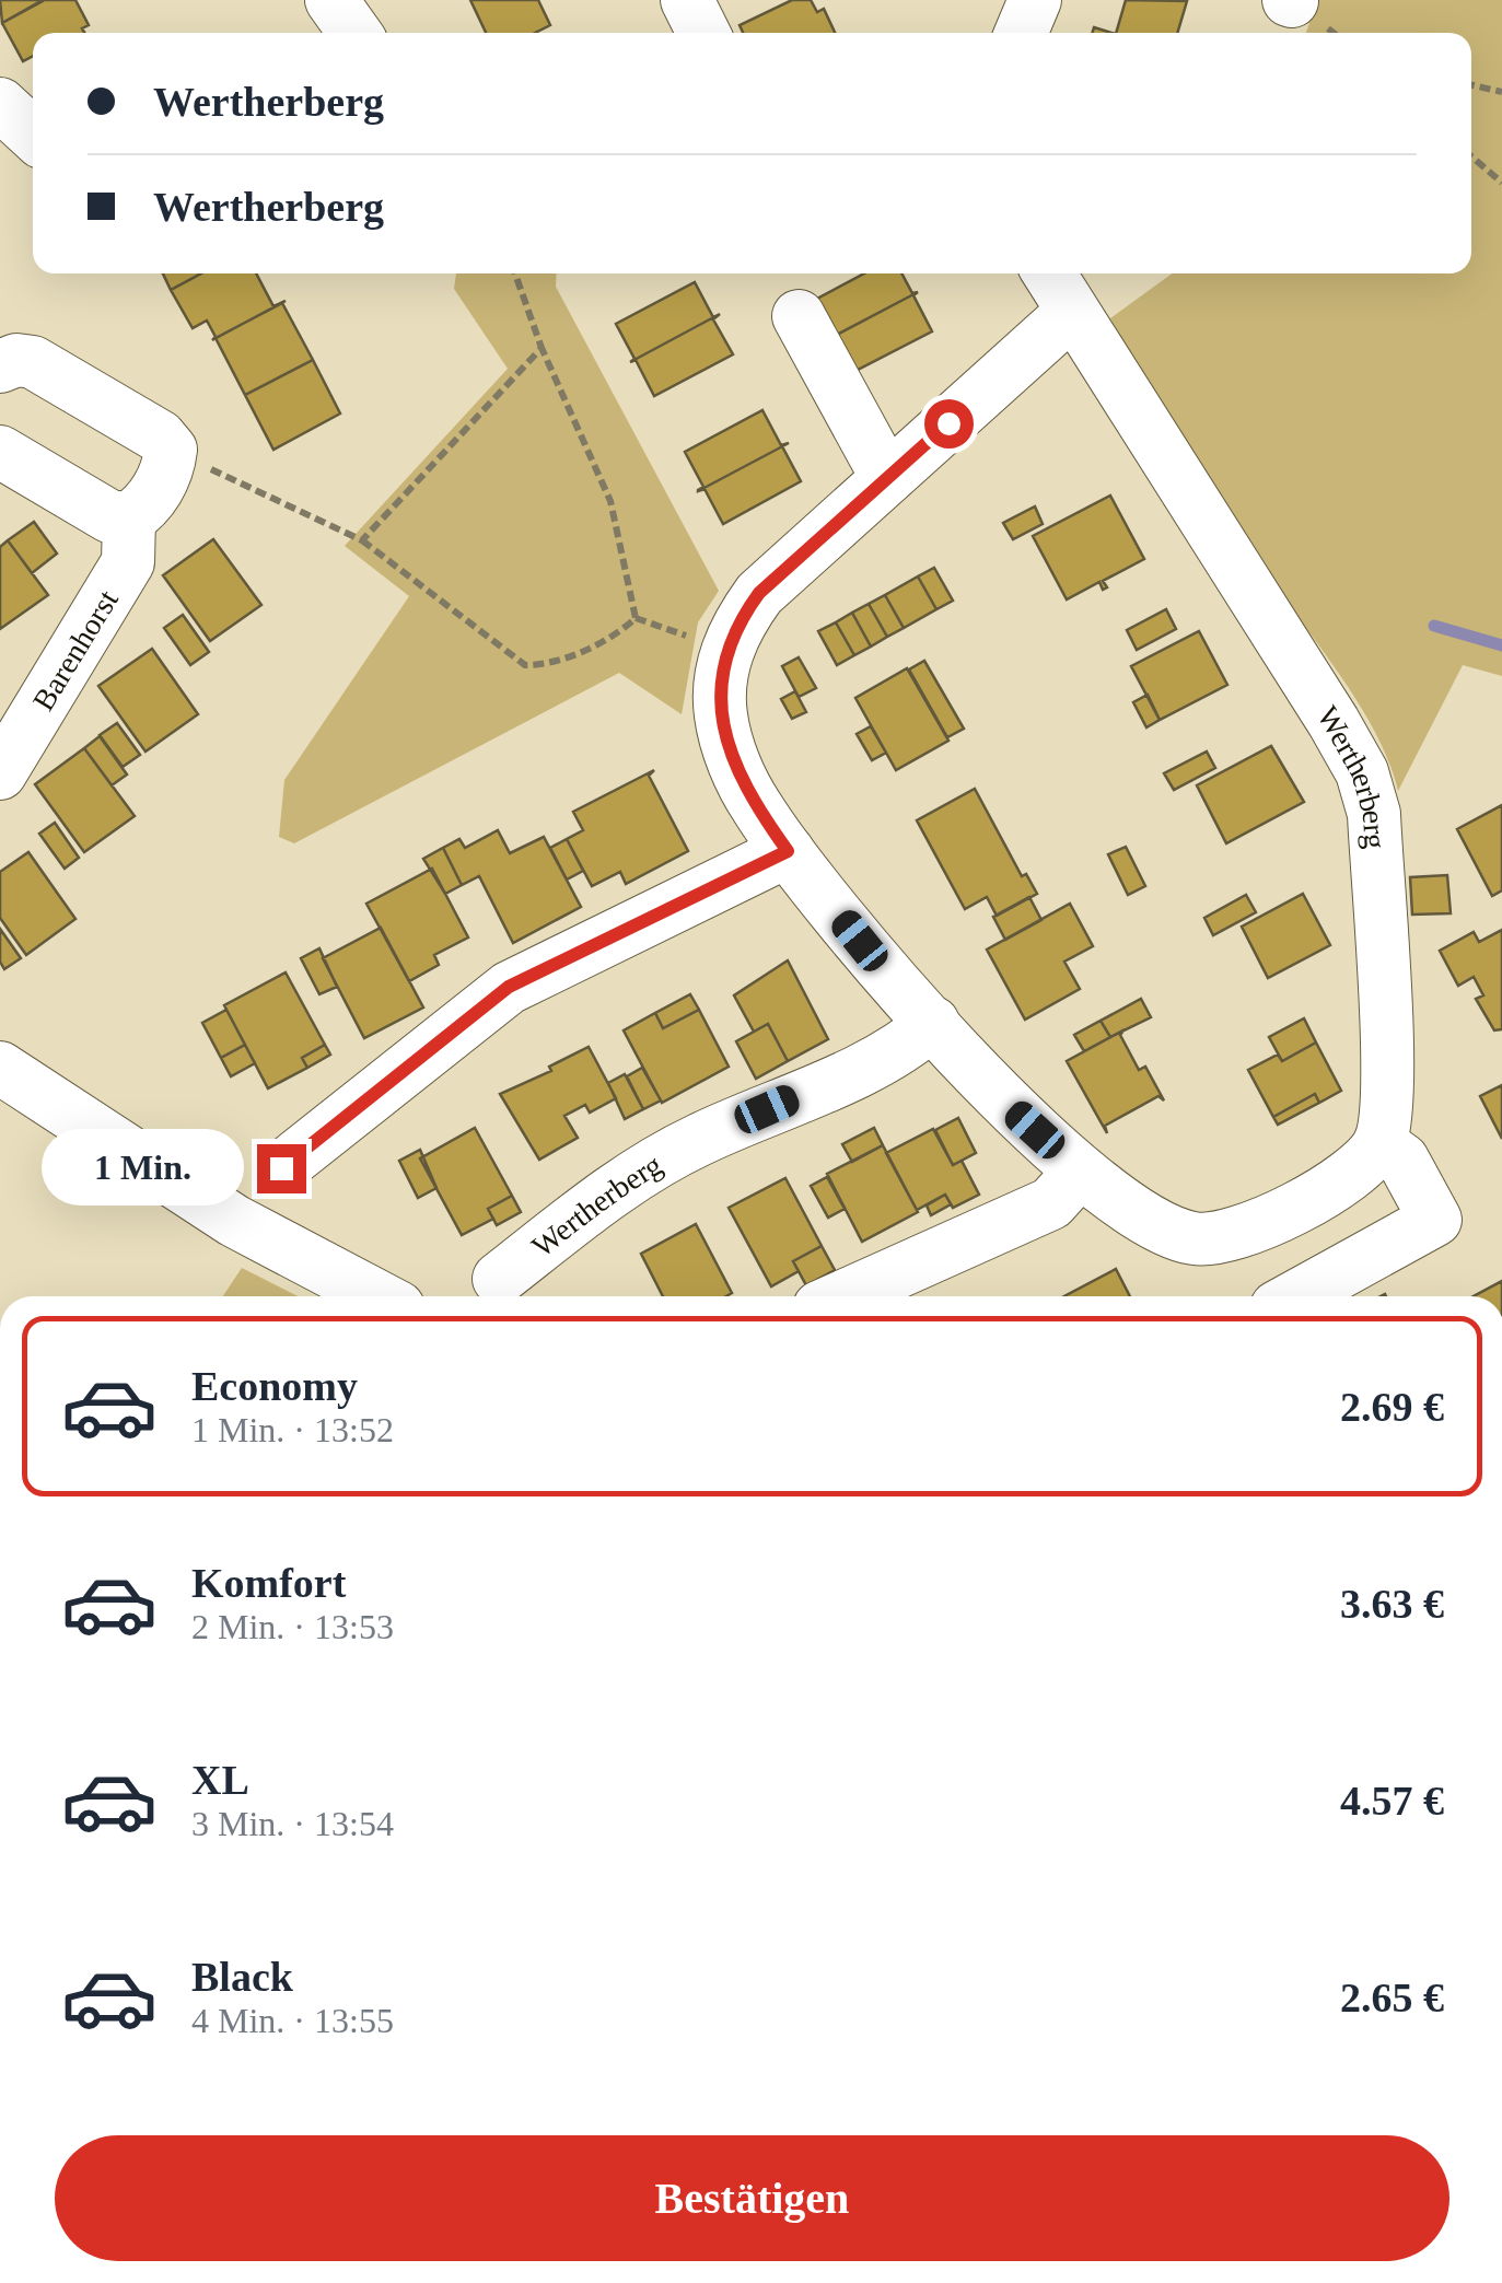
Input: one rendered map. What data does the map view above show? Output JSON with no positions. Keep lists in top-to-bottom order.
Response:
{
  "streets": {
    "street": ["Barenhorst", "Wertherberg"]
  },
  "page": {
    "banner": ["Wertherberg", "Wertherberg"],
    "bubble": "1 Min.",
    "list": [
      {
        "name": "Economy",
        "note": "1 Min. · 13:52",
        "value": "2.69 €"
      },
      {
        "name": "Komfort",
        "note": "2 Min. · 13:53",
        "value": "3.63 €"
      },
      {
        "name": "XL",
        "note": "3 Min. · 13:54",
        "value": "4.57 €"
      },
      {
        "name": "Black",
        "note": "4 Min. · 13:55",
        "value": "2.65 €"
      }
    ],
    "buttons": "Bestätigen"
  }
}
